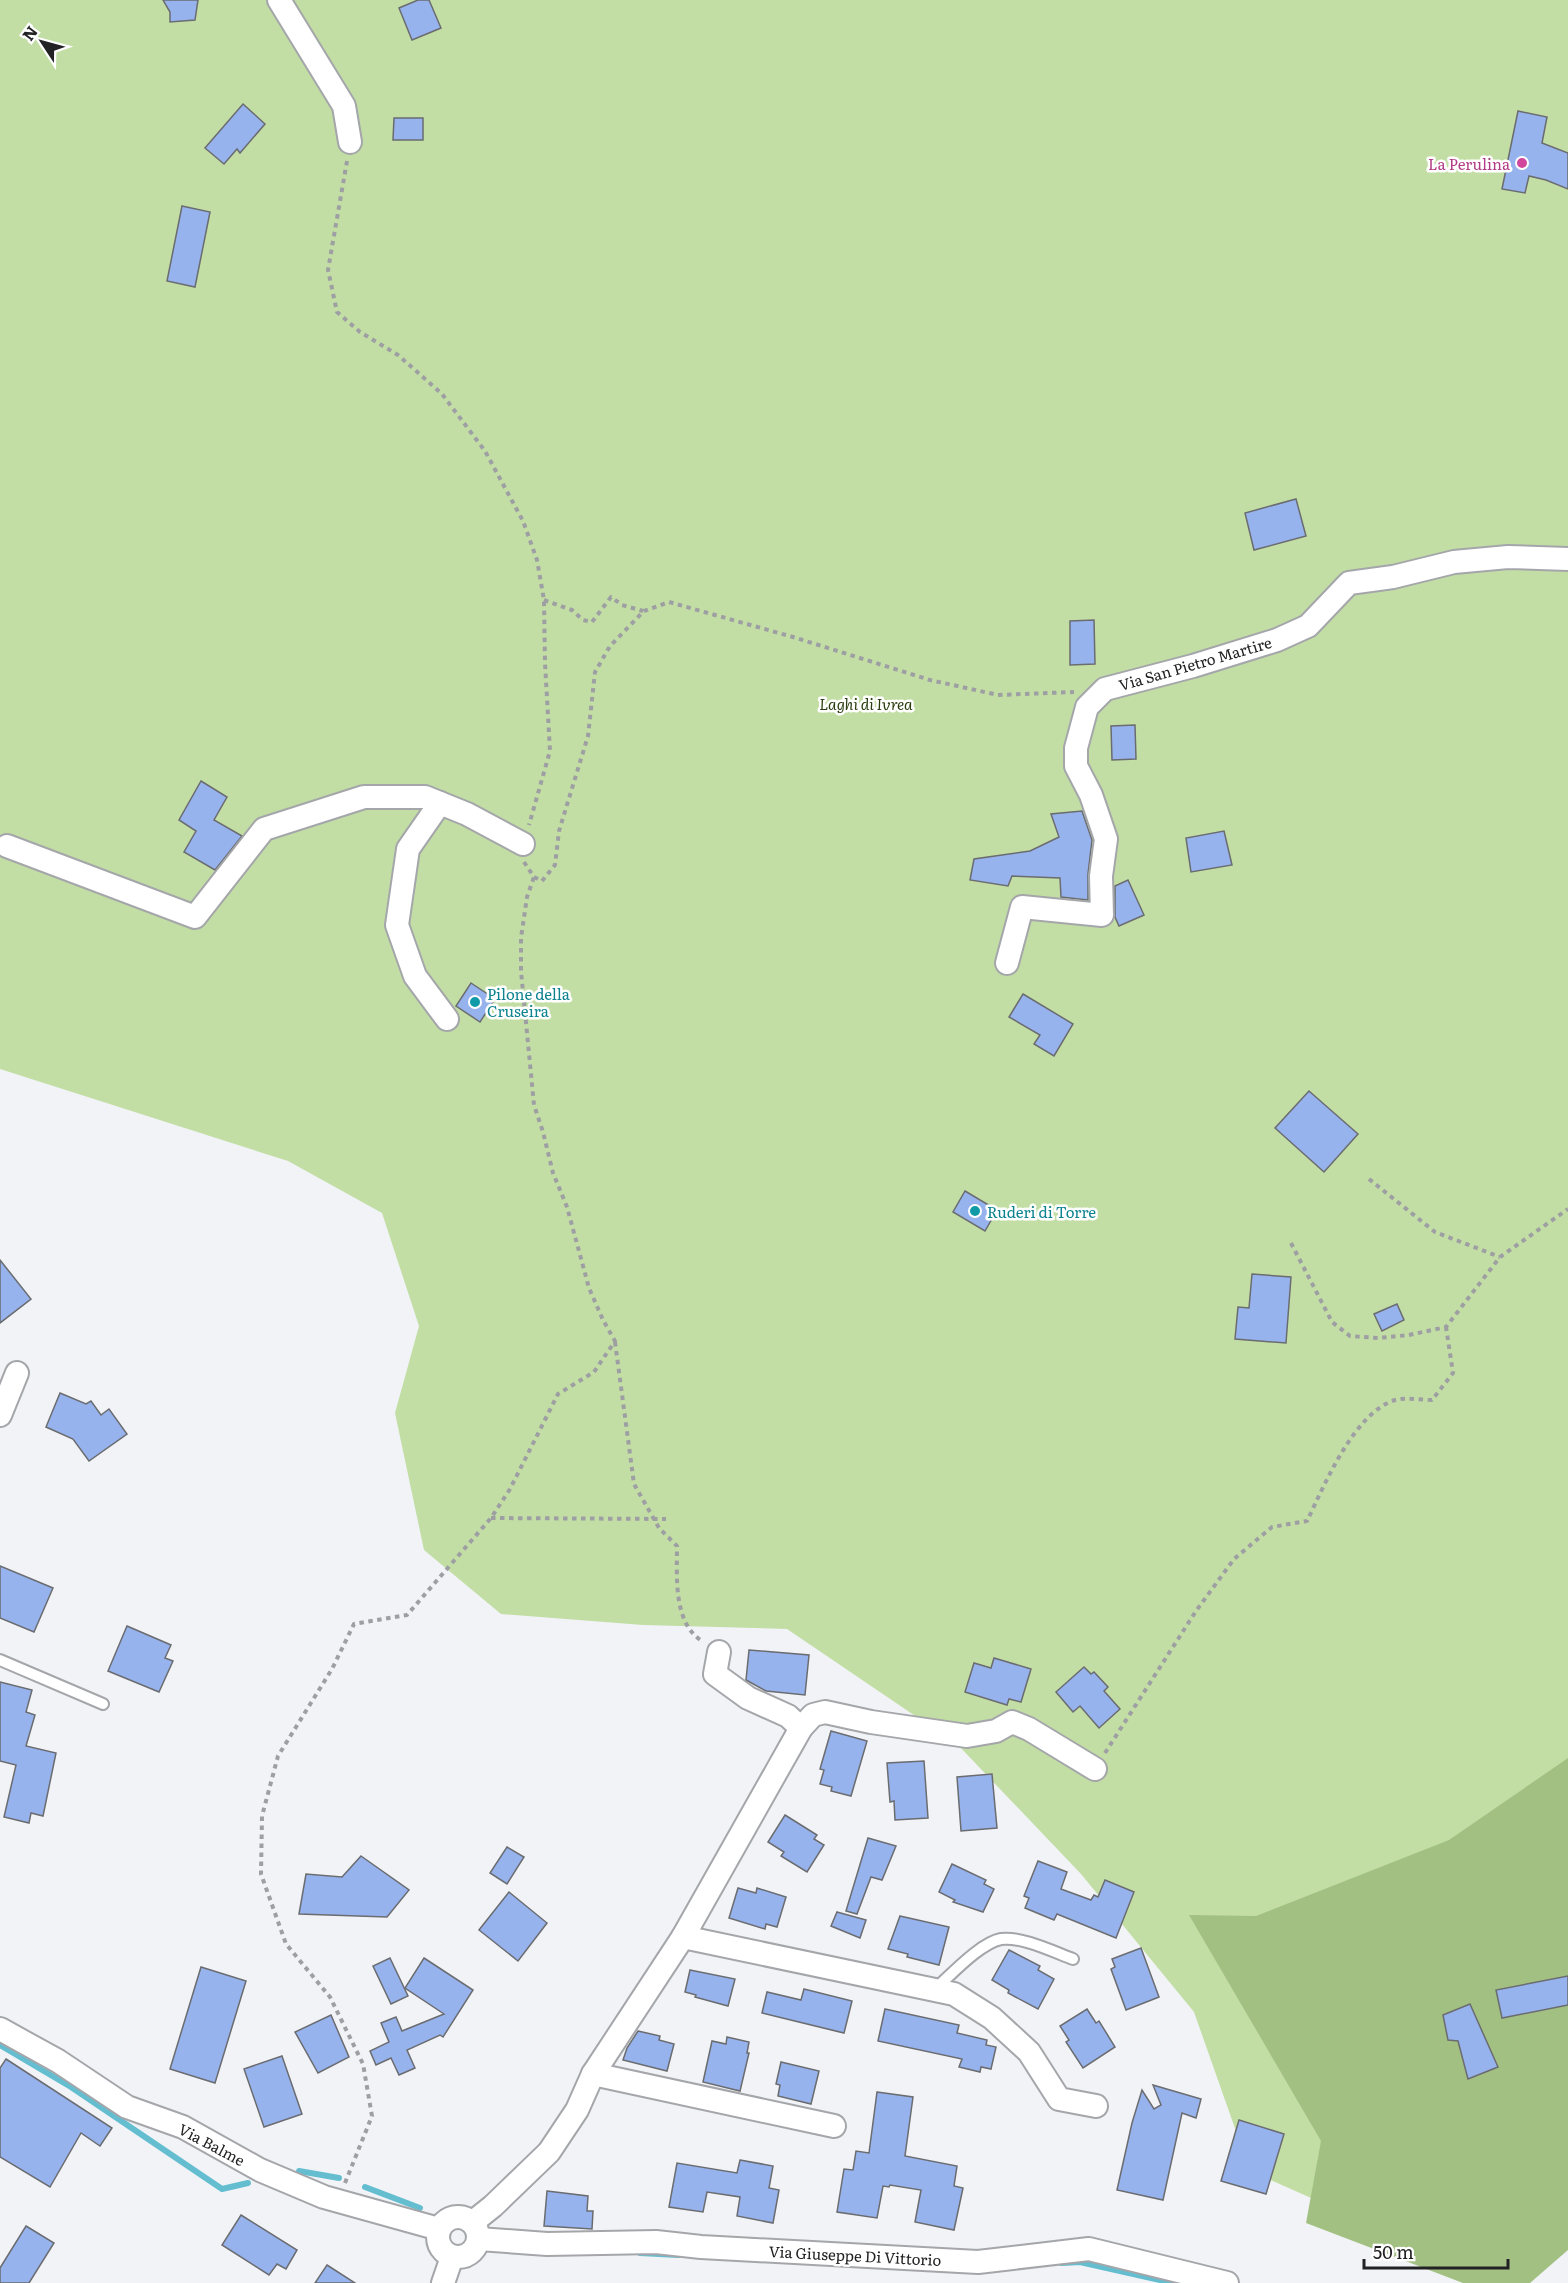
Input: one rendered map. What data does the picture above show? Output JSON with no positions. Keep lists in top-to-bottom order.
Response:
{
  "streets": {
    "street": ["Via San Pietro Martire", "Via Balme", "Via Giuseppe Di Vittorio"]
  },
  "crossings": [
    ["Via Balme", "Via Giuseppe Di Vittorio"]
  ],
  "parks": ["Laghi di Ivrea"],
  "places": ["La Perulina", "Pilone della Cruseira", "Ruderi di Torre"],
  "scale_bar": "50 m",
  "north": "top left"
}
